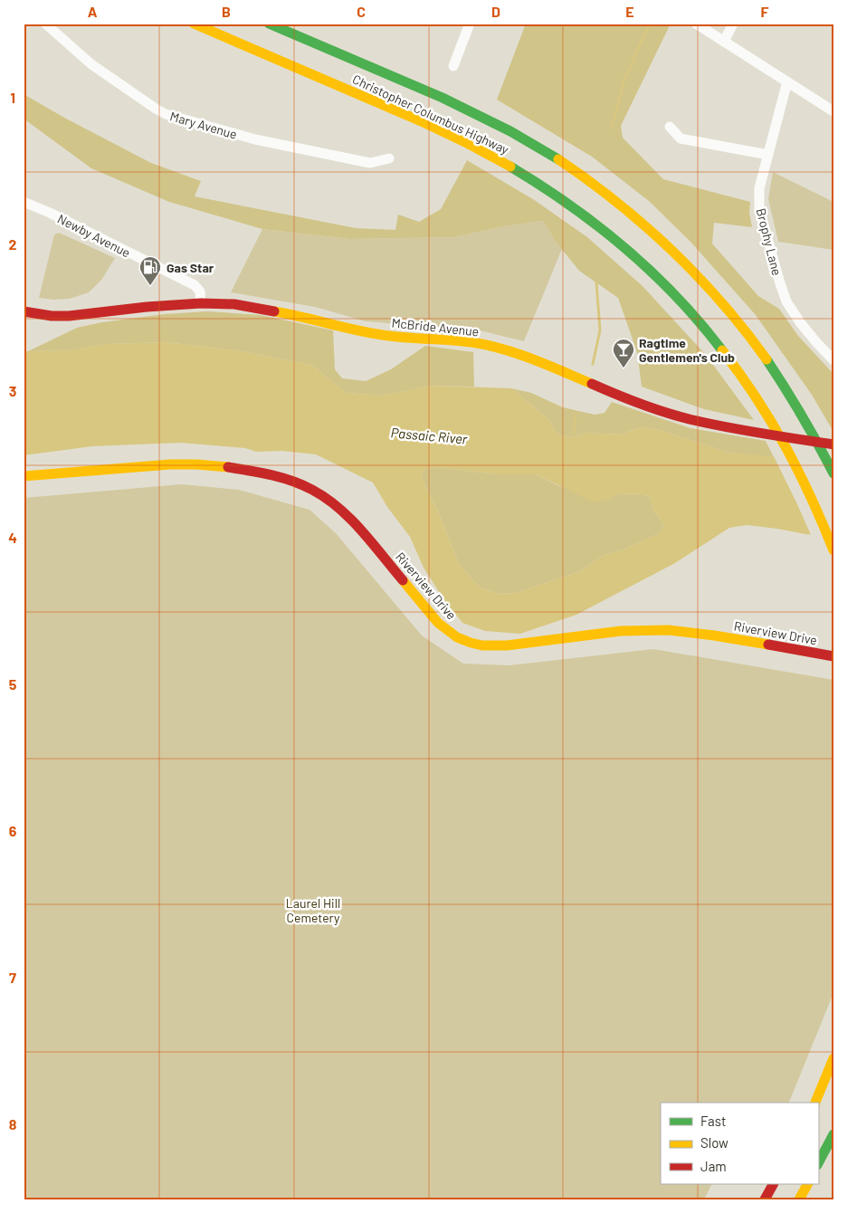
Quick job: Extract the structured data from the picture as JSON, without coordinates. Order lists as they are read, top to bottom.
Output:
{
  "streets": {
    "main road": ["Christopher Columbus Highway", "McBride Avenue", "Riverview Drive"],
    "street": ["Mary Avenue", "Newby Avenue", "Brophy Lane"]
  },
  "crossings": [
    ["Newby Avenue", "McBride Avenue"]
  ],
  "water": ["Passaic River"],
  "parks": ["Laurel Hill Cemetery"],
  "places": {
    "fuel station": ["Gas Star"],
    "bar": ["Ragtime Gentlemen's Club"]
  },
  "legend": ["Fast", "Slow", "Jam"],
  "grid": {
    "columns": [
      "A",
      "B",
      "C",
      "D",
      "E",
      "F"
    ],
    "rows": [
      "1",
      "2",
      "3",
      "4",
      "5",
      "6",
      "7",
      "8"
    ]
  }
}
